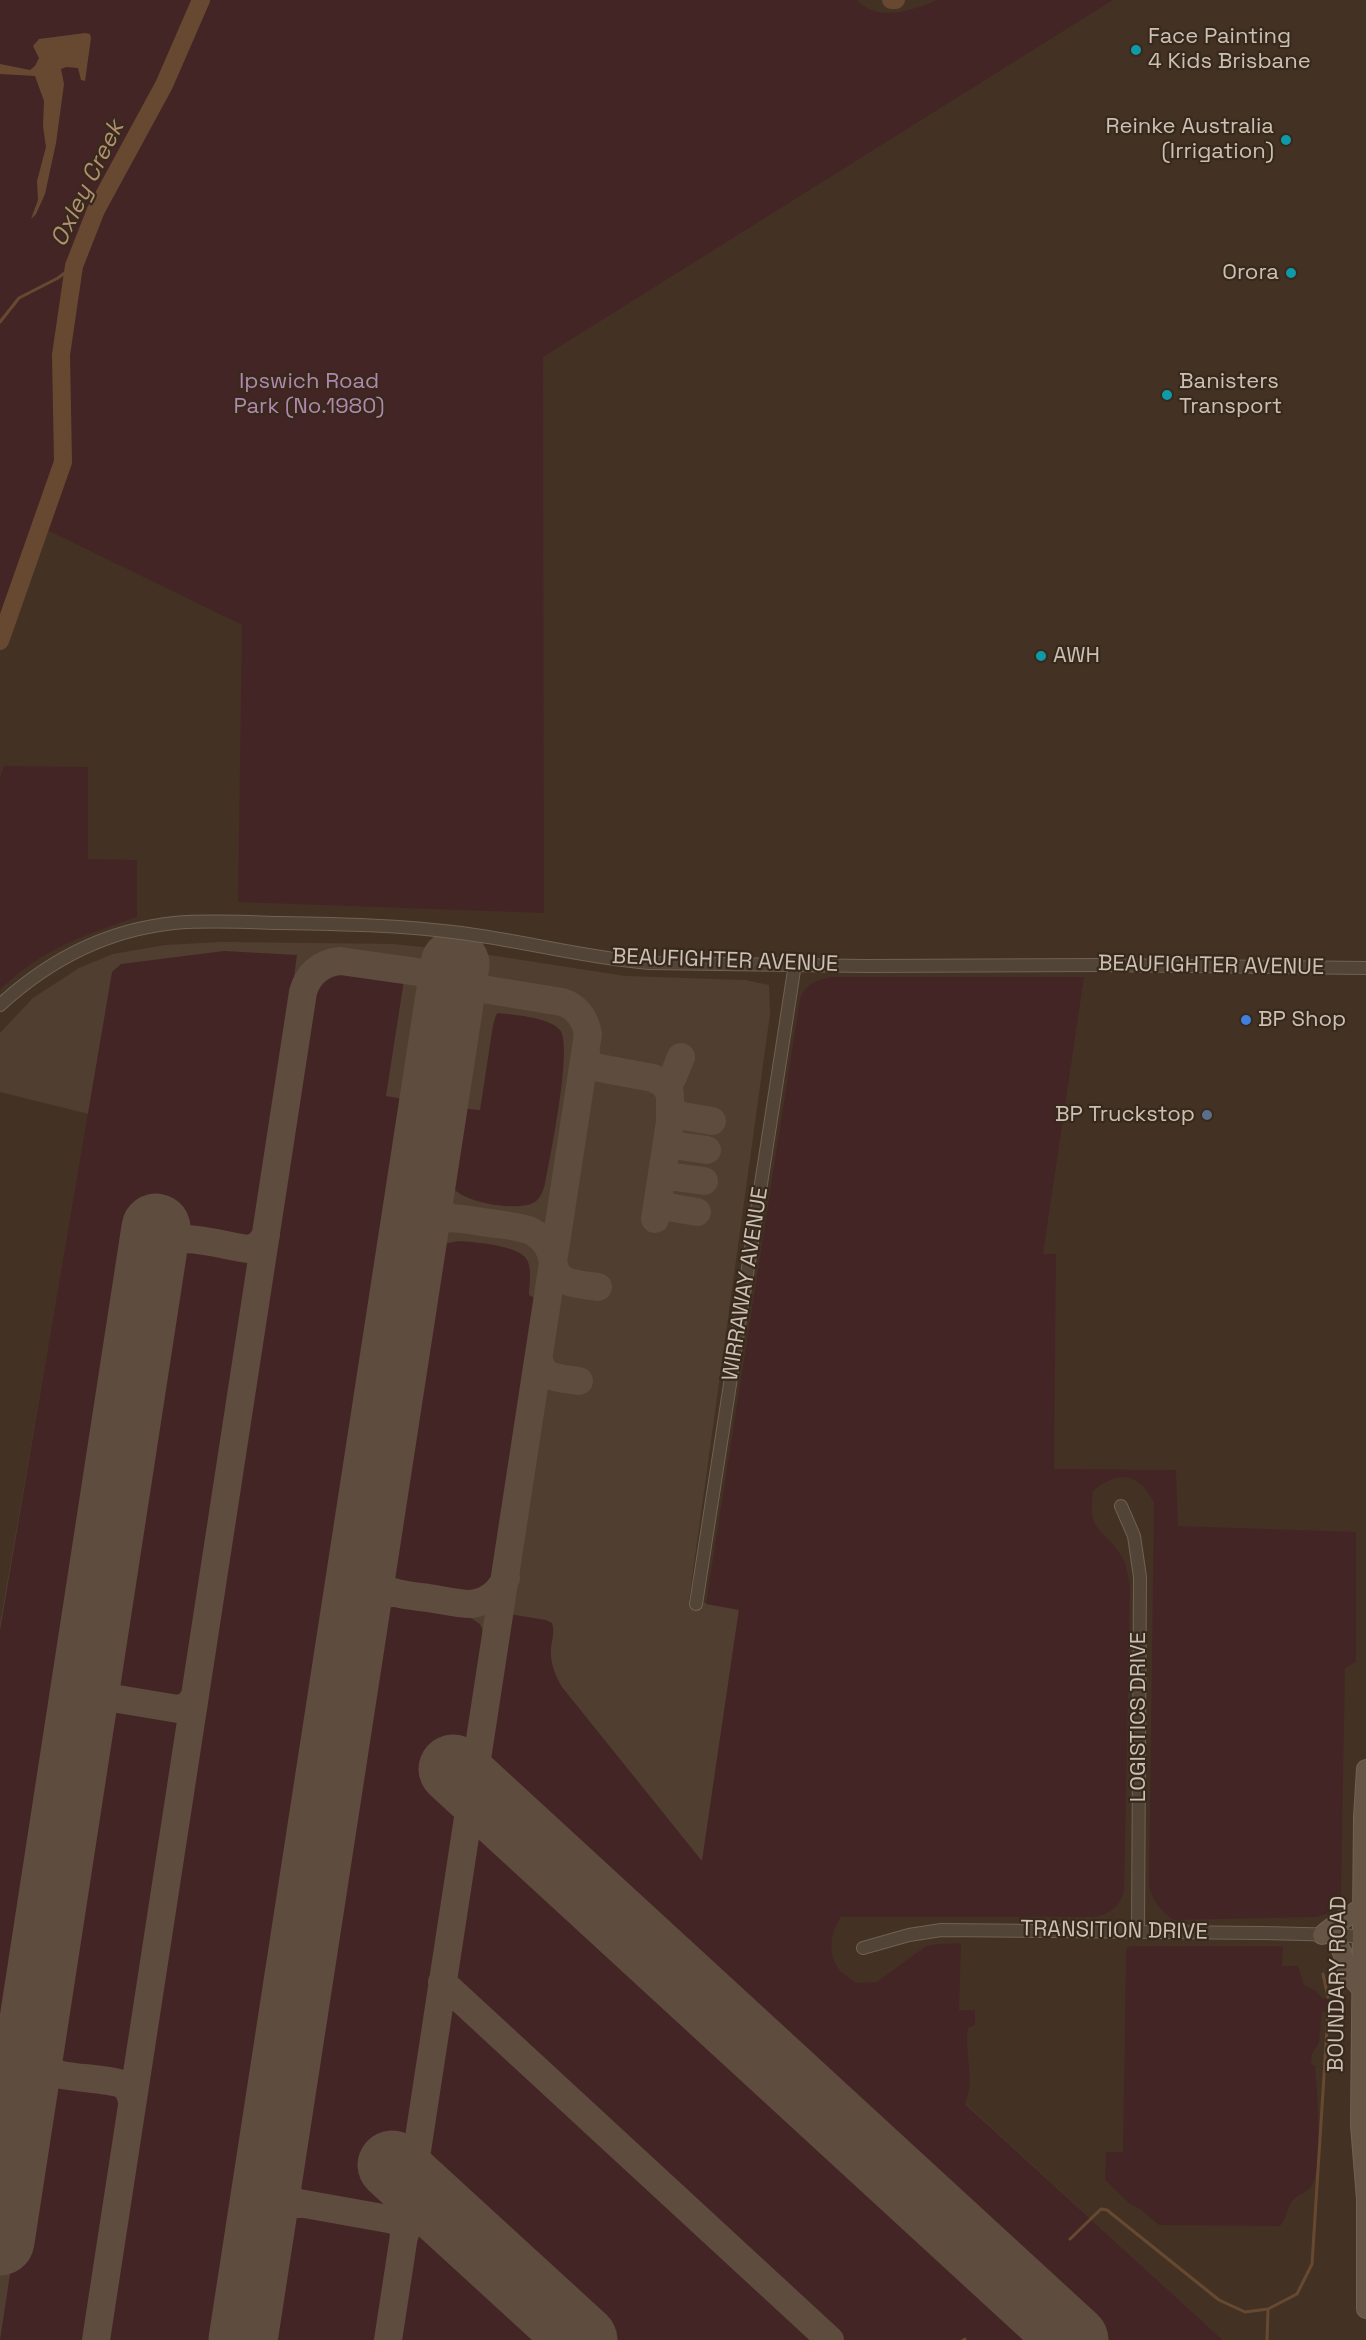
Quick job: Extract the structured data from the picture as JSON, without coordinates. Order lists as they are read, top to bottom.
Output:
{
  "streets": {
    "main road": ["BOUNDARY ROAD"],
    "street": [
      "BEAUFIGHTER AVENUE",
      "WIRRAWAY AVENUE",
      "LOGISTICS DRIVE",
      "TRANSITION DRIVE"
    ]
  },
  "crossings": [
    ["BEAUFIGHTER AVENUE", "WIRRAWAY AVENUE"],
    ["LOGISTICS DRIVE", "TRANSITION DRIVE"],
    ["TRANSITION DRIVE", "BOUNDARY ROAD"]
  ],
  "water": ["Oxley Creek"],
  "parks": ["Ipswich Road Park (No.1980)"],
  "places": [
    "Face Painting 4 Kids Brisbane",
    "Reinke Australia (Irrigation)",
    "Orora",
    "Banisters Transport",
    "AWH",
    "BP Shop",
    "BP Truckstop"
  ]
}
